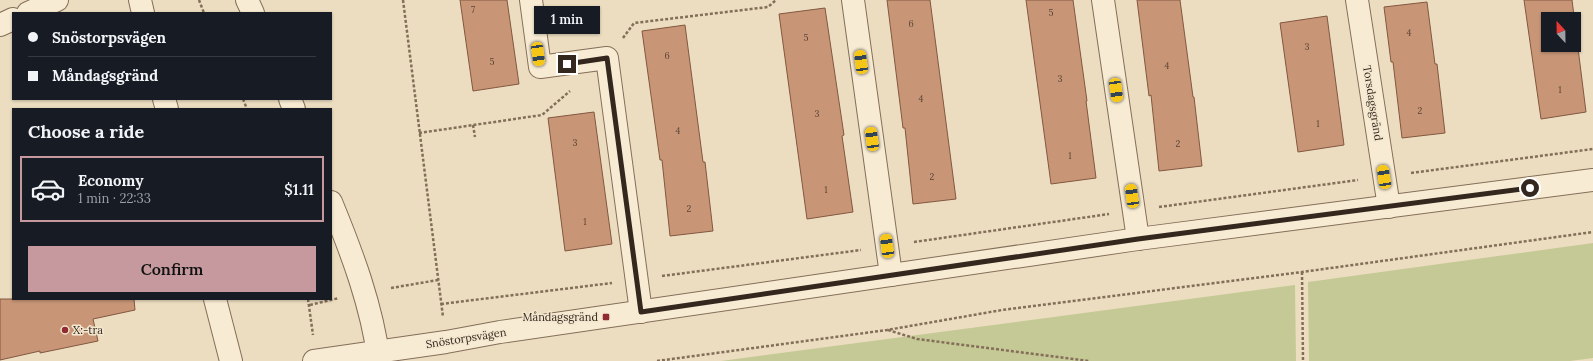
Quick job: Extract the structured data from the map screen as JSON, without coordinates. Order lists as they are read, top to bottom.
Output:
{
  "streets": {
    "street": ["Torsdagsgränd", "Snöstorpsvägen"]
  },
  "crossings": [
    ["Torsdagsgränd", "Snöstorpsvägen"]
  ],
  "places": {
    "transit": ["Måndagsgränd"],
    "other": ["X:-tra"]
  },
  "house_numbers": [
    "7",
    "5",
    "6",
    "4",
    "5",
    "3",
    "6",
    "5",
    "4",
    "3",
    "1",
    "4",
    "2",
    "3",
    "1",
    "4",
    "3",
    "2",
    "1",
    "2",
    "1",
    "2",
    "1"
  ],
  "north": "top",
  "page": {
    "bubble": "1 min",
    "banner": ["Snöstorpsvägen", "Måndagsgränd"],
    "heading": "Choose a ride",
    "list": [
      {
        "name": "Economy",
        "note": "1 min · 22:33",
        "value": "$1.11"
      }
    ],
    "buttons": "Confirm"
  }
}
